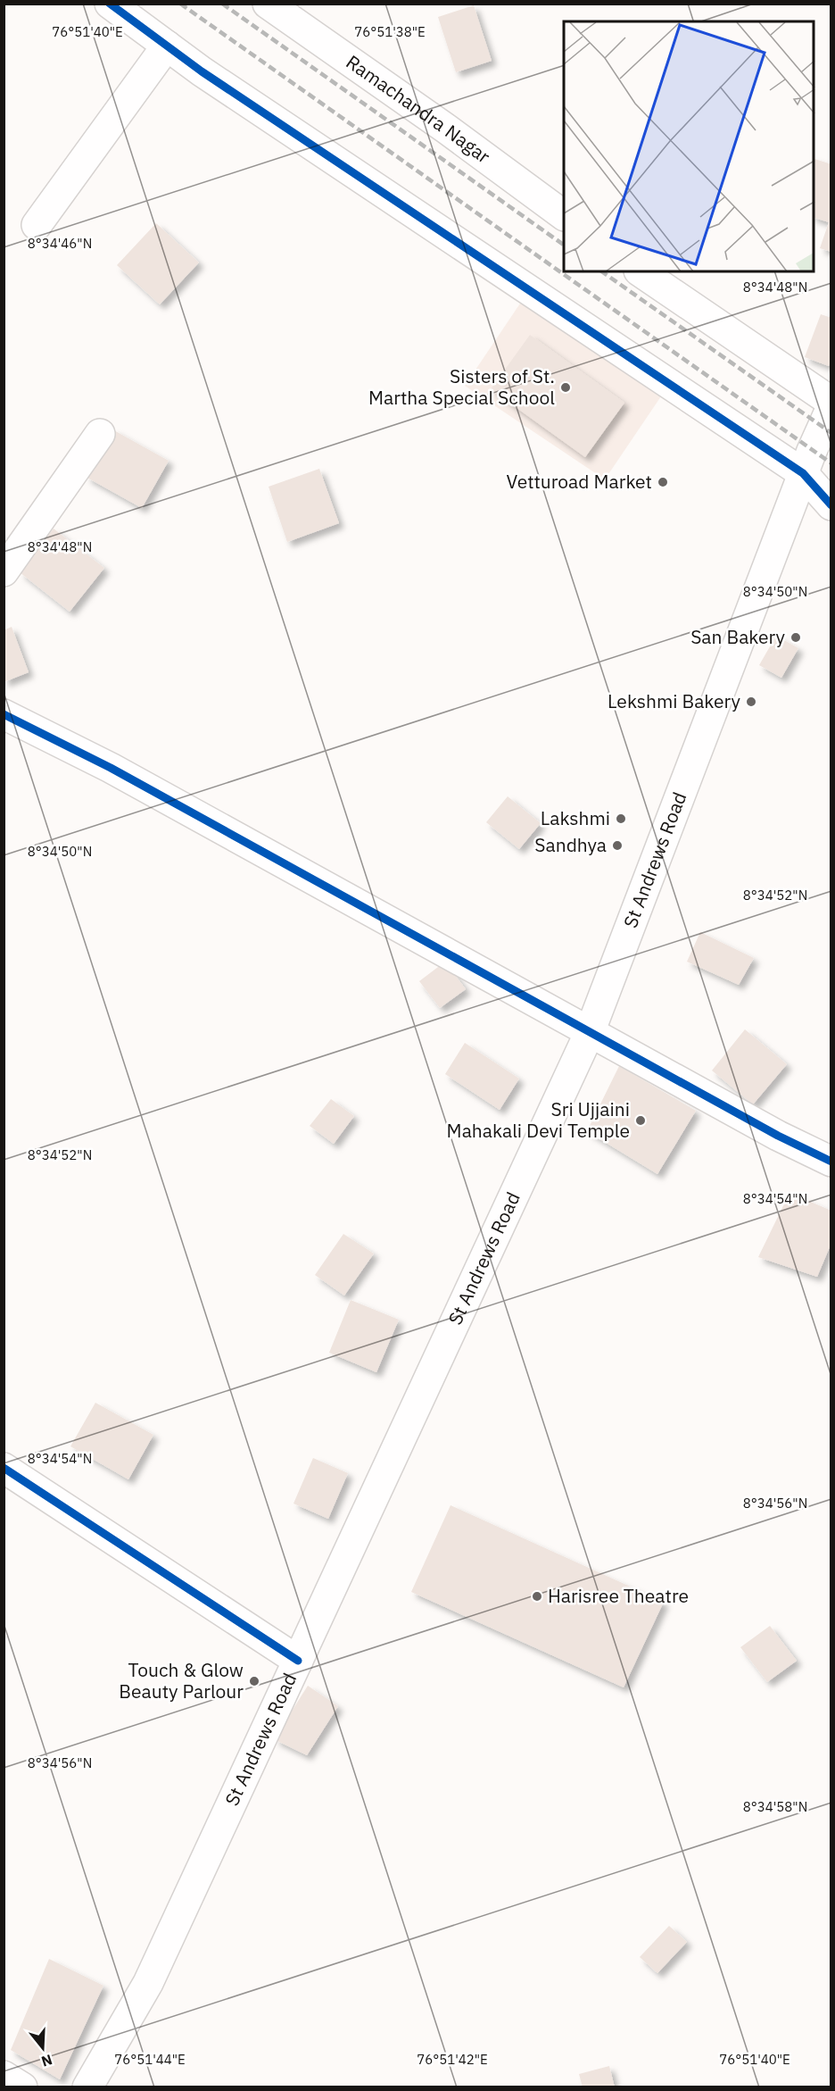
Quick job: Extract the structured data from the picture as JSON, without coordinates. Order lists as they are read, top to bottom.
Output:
{
  "streets": {
    "street": ["Ramachandra Nagar", "St Andrews Road"]
  },
  "places": [
    "Sisters of St. Martha Special School",
    "Vetturoad Market",
    "San Bakery",
    "Lekshmi Bakery",
    "Lakshmi",
    "Sandhya",
    "Sri Ujjaini Mahakali Devi Temple",
    "Harisree Theatre",
    "Touch & Glow Beauty Parlour"
  ],
  "north": "bottom",
  "coordinates": [
    "76°51'40\"E",
    "76°51'38\"E",
    "8°34'46\"N",
    "8°34'48\"N",
    "8°34'50\"N",
    "8°34'52\"N",
    "8°34'54\"N",
    "8°34'56\"N",
    "8°34'58\"N",
    "76°51'44\"E",
    "76°51'42\"E"
  ]
}
